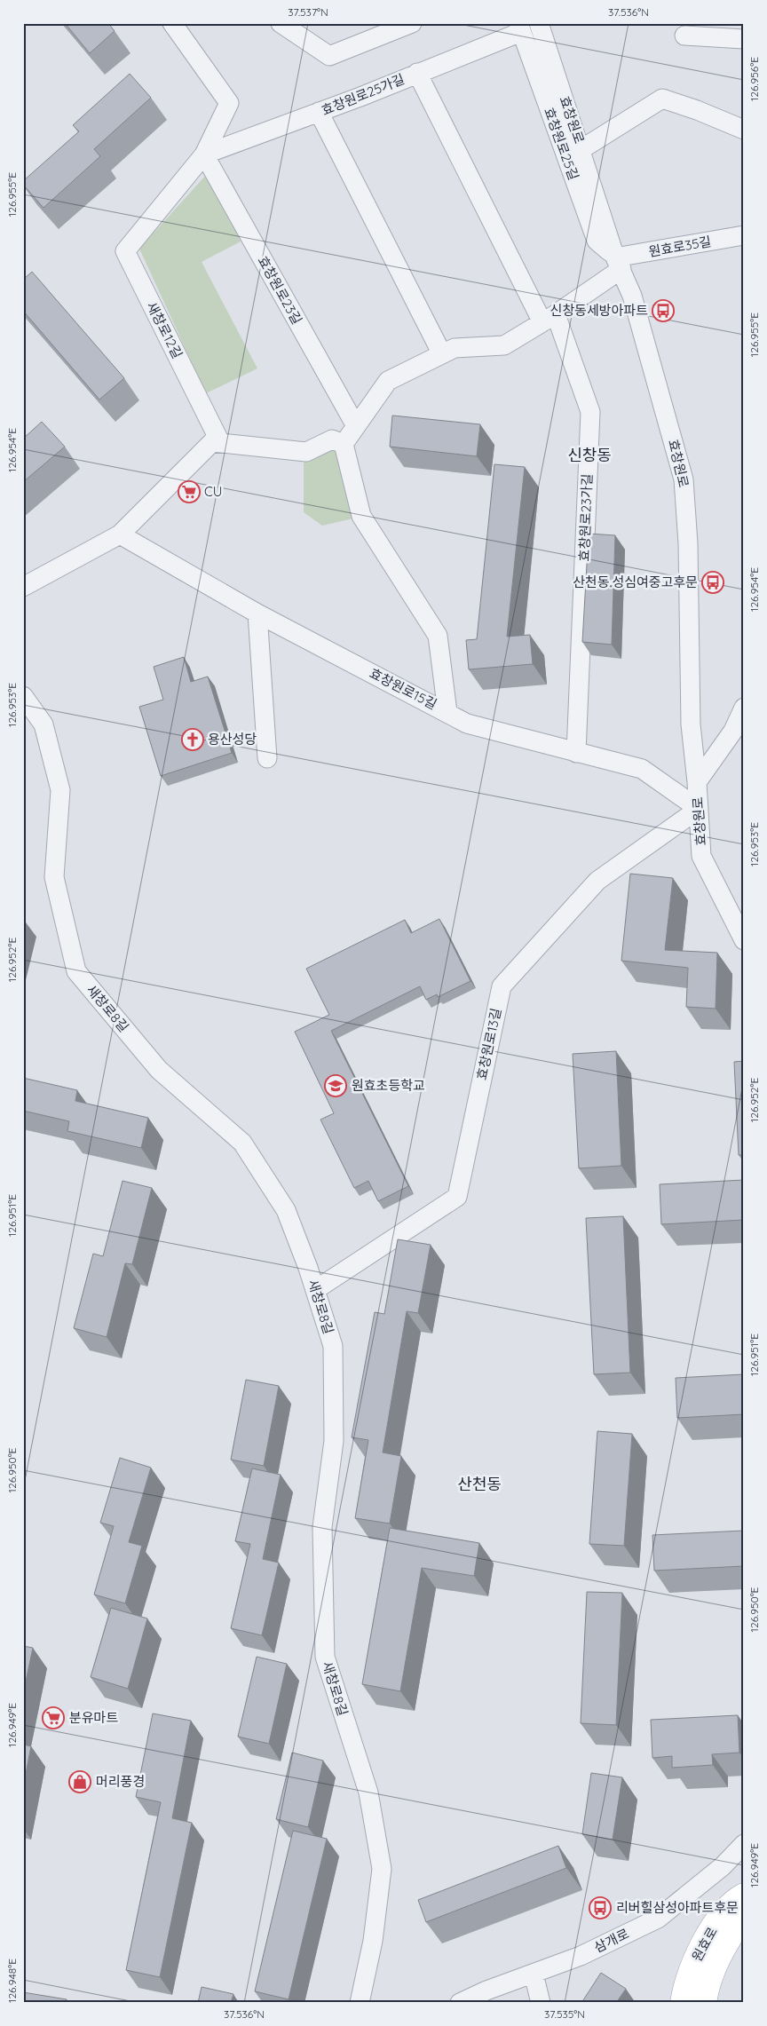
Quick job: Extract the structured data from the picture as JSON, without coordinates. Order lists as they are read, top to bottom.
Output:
{
  "streets": {
    "main road": ["원효로"],
    "street": [
      "효창원로25가길",
      "효창원로",
      "효창원로25길",
      "원효로35길",
      "효창원로23길",
      "새창로12길",
      "효창원로23가길",
      "효창원로15길",
      "새창로8길",
      "효창원로13길",
      "삼개로"
    ]
  },
  "crossings": [
    ["효창원로25가길", "효창원로25길"],
    ["효창원로25가길", "효창원로23길"],
    ["효창원로25가길", "새창로12길"],
    ["효창원로", "효창원로25길"],
    ["효창원로", "원효로35길"],
    ["효창원로", "효창원로15길"],
    ["효창원로", "효창원로13길"],
    ["효창원로25길", "원효로35길"],
    ["효창원로23길", "새창로12길"],
    ["효창원로23가길", "효창원로15길"],
    ["효창원로15길", "효창원로13길"],
    ["새창로8길", "효창원로13길"]
  ],
  "districts": ["신창동", "산천동"],
  "places": {
    "bus stop": ["신창동세방아파트", "산천동.성심여중고후문", "리버힐삼성아파트후문"],
    "supermarket": ["CU", "분유마트"],
    "church": ["용산성당"],
    "school or university": ["원효초등학교"],
    "shop": ["머리풍경"]
  },
  "coordinates": [
    "37.537°N",
    "37.536°N",
    "126.956°E",
    "126.955°E",
    "126.954°E",
    "126.953°E",
    "126.952°E",
    "126.951°E",
    "126.950°E",
    "126.949°E",
    "126.948°E",
    "37.535°N"
  ]
}
